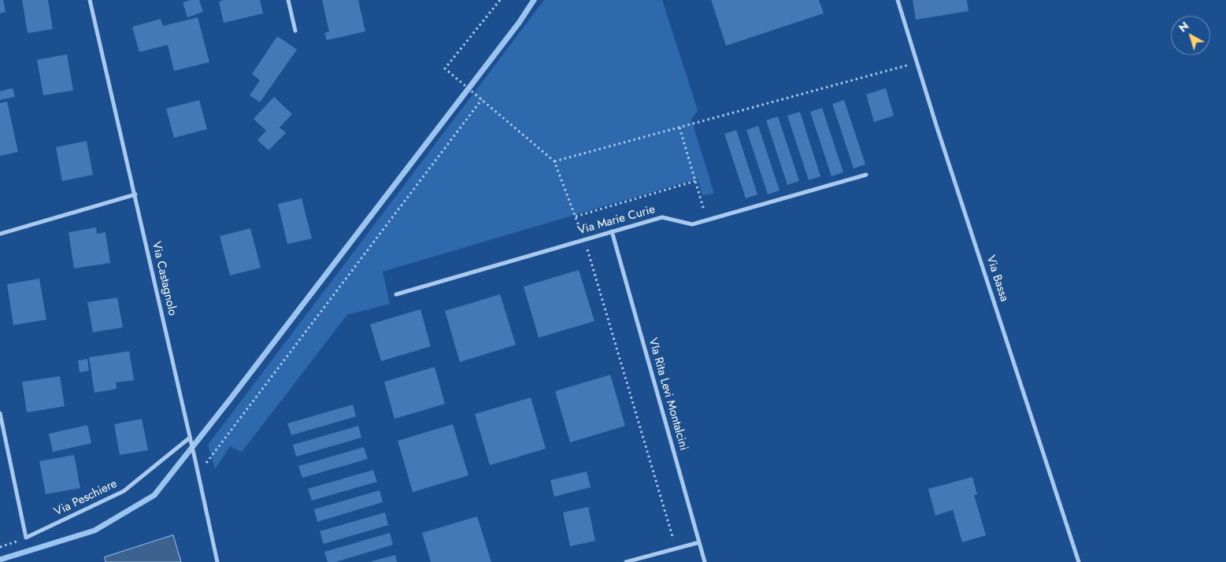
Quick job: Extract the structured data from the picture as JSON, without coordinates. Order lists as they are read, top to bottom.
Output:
{
  "streets": {
    "street": [
      "Via Marie Curie",
      "Via Castagnolo",
      "Via Bassa",
      "VIa Rita Levi Montalcini",
      "Via Peschiere"
    ]
  },
  "crossings": [
    ["Via Marie Curie", "VIa Rita Levi Montalcini"],
    ["Via Castagnolo", "Via Peschiere"]
  ],
  "north": "top left"
}
